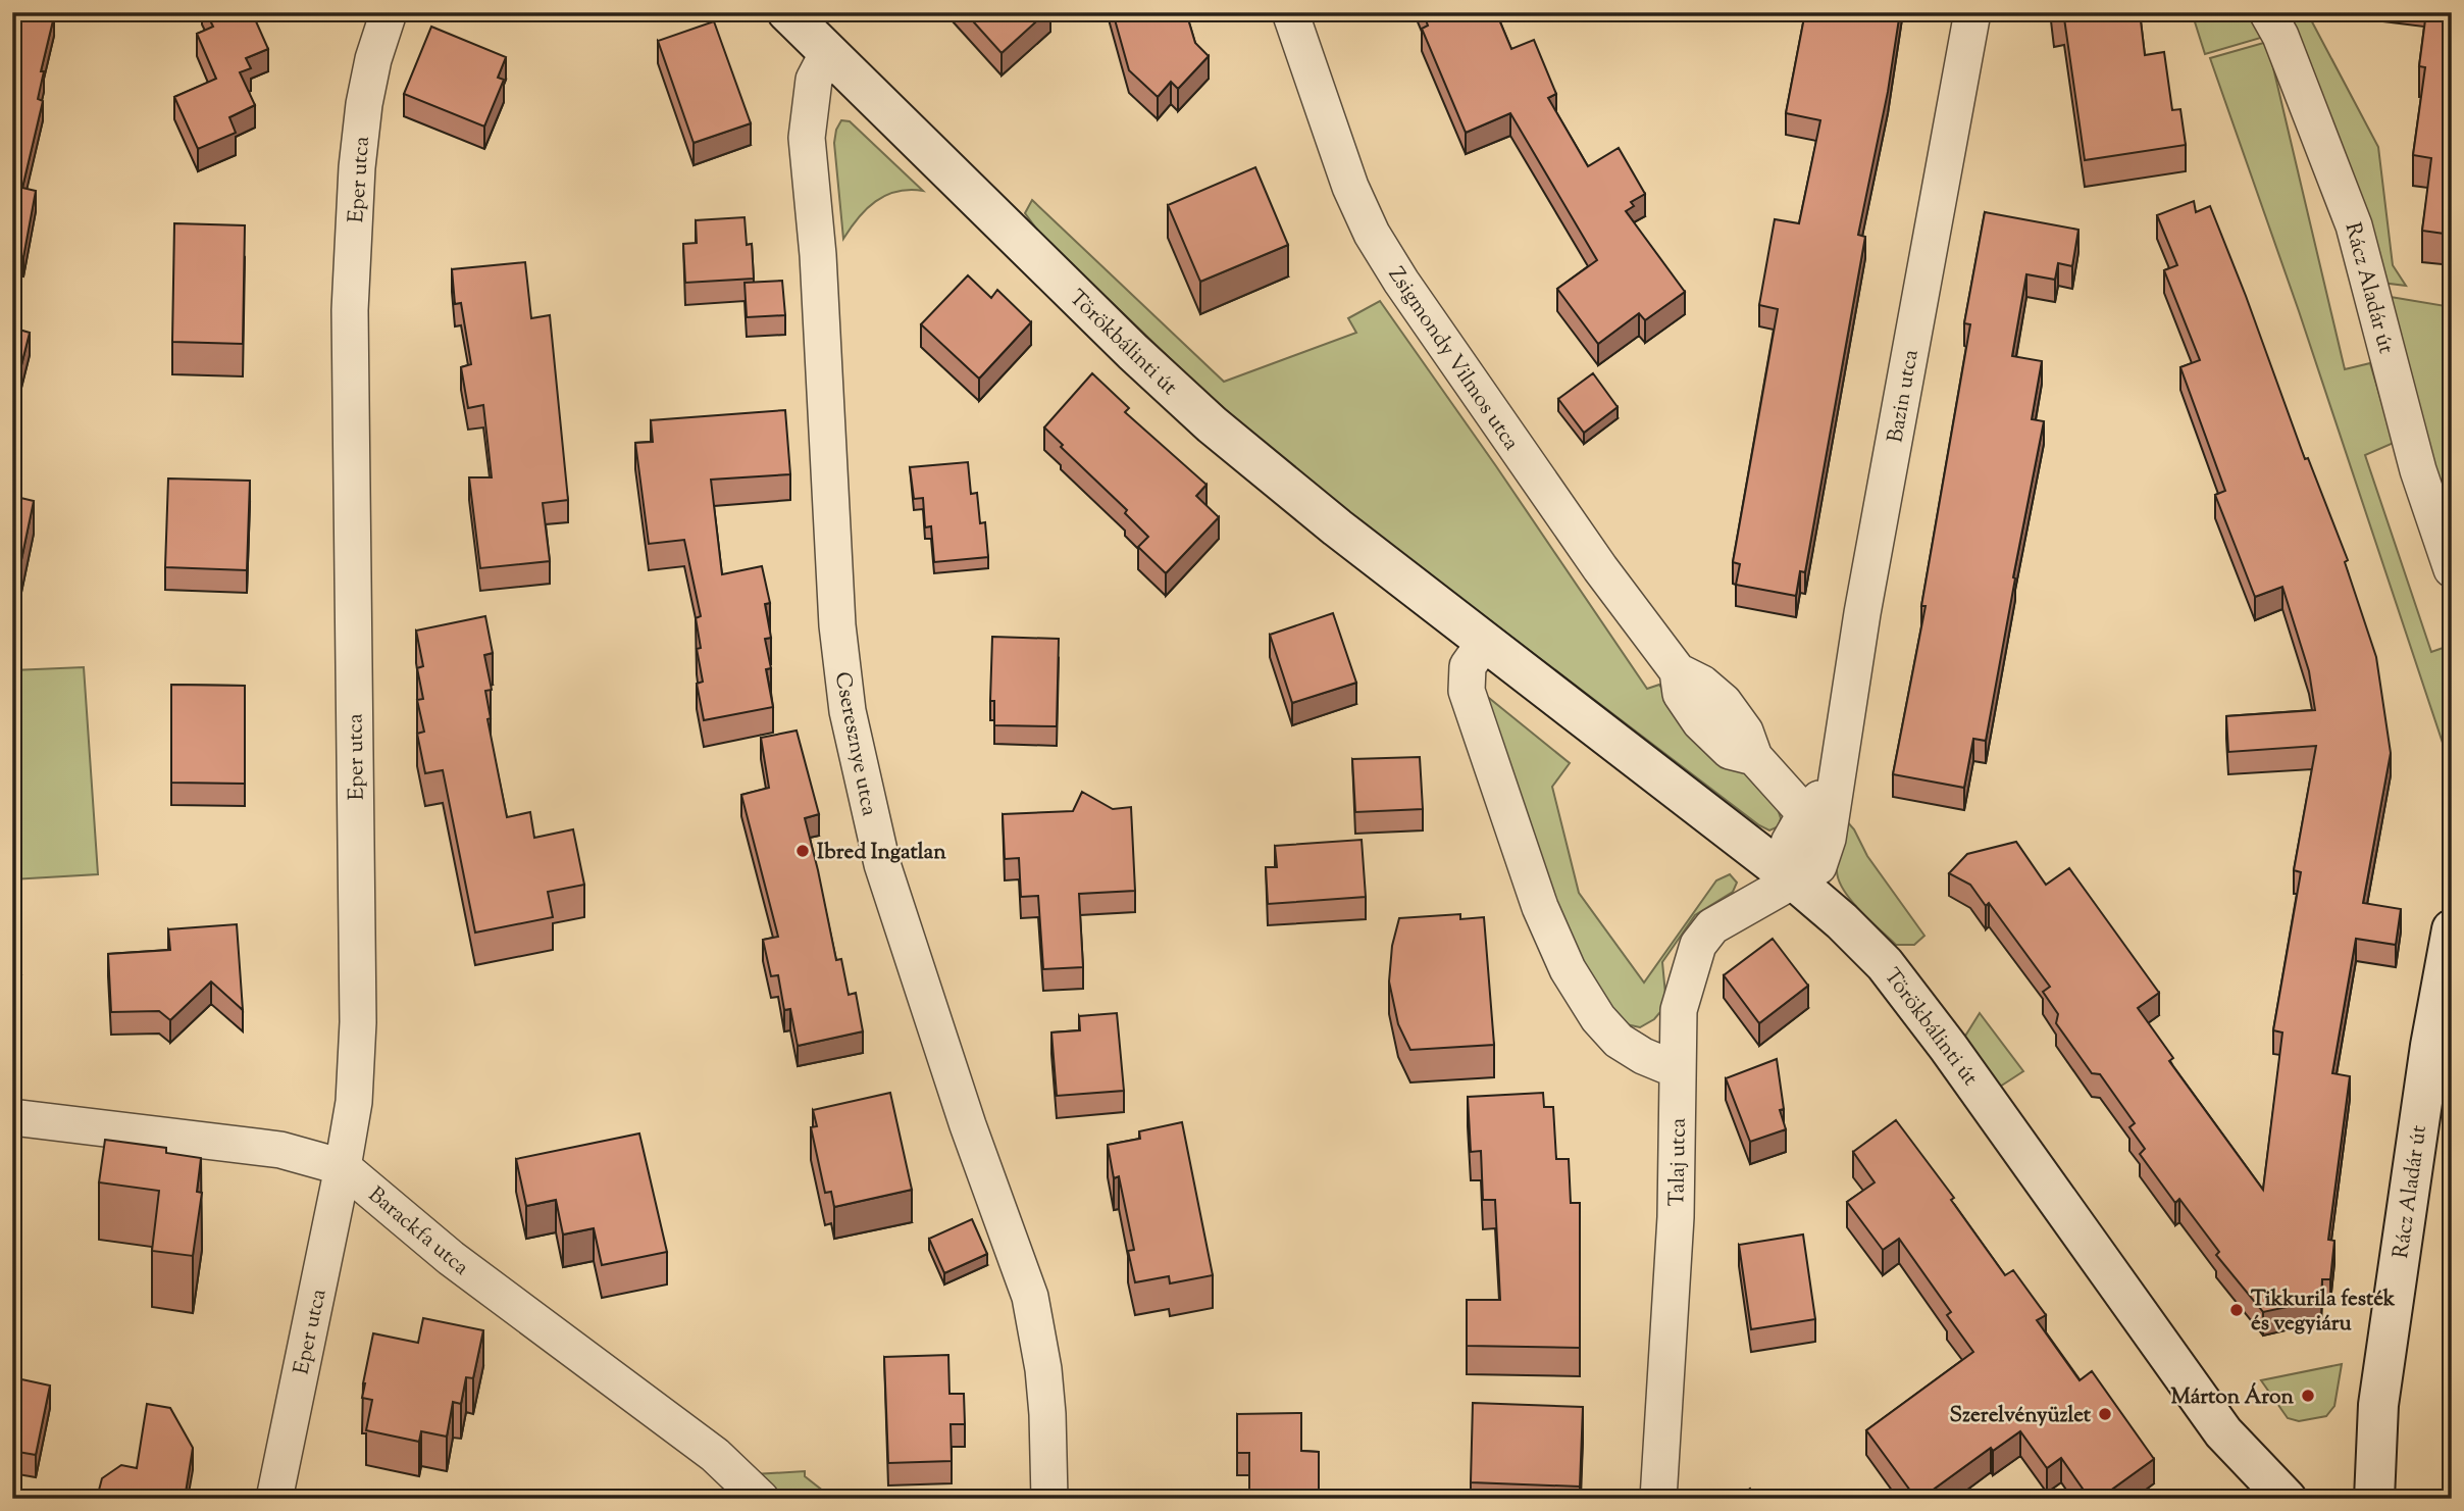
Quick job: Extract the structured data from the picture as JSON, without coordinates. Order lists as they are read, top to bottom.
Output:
{
  "streets": {
    "street": [
      "Eper utca",
      "Rácz Aladár út",
      "Törökbálinti út",
      "Zsigmondy Vilmos utca",
      "Bazin utca",
      "Cseresznye utca",
      "Talaj utca",
      "Barackfa utca"
    ]
  },
  "crossings": [
    ["Eper utca", "Barackfa utca"],
    ["Törökbálinti út", "Bazin utca"],
    ["Törökbálinti út", "Cseresznye utca"],
    ["Törökbálinti út", "Talaj utca"],
    ["Zsigmondy Vilmos utca", "Bazin utca"],
    ["Bazin utca", "Talaj utca"]
  ],
  "places": [
    "Ibred Ingatlan",
    "Tikkurila festék és vegyiáru",
    "Márton Áron",
    "Szerelvényüzlet"
  ]
}
